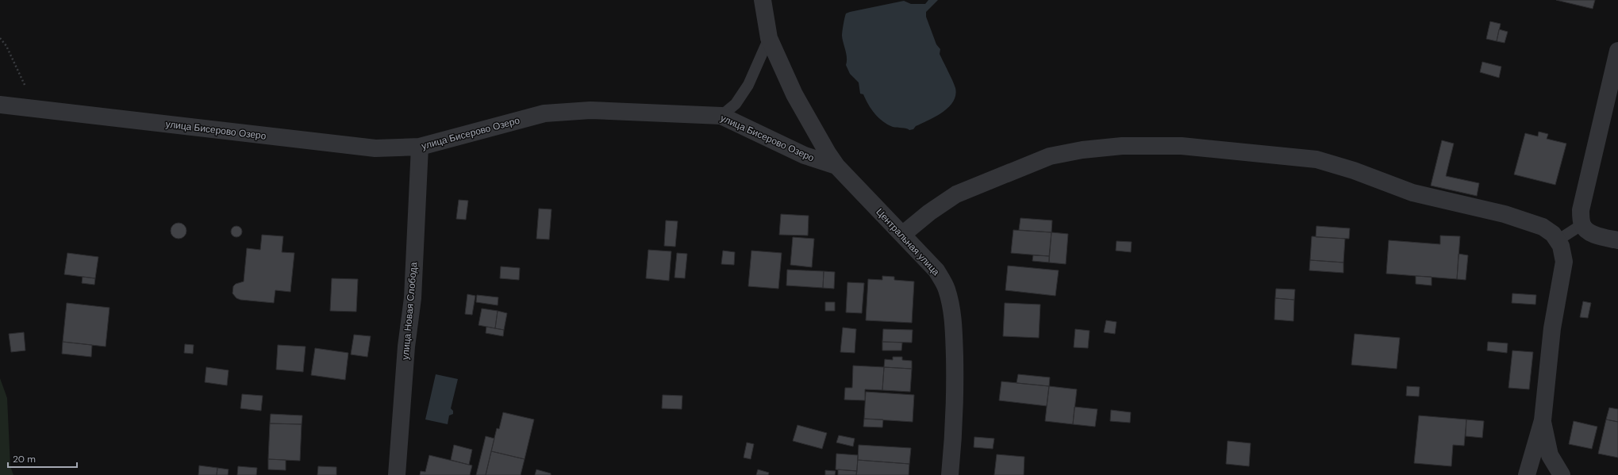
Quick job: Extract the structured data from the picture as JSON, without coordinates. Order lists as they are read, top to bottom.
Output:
{
  "streets": {
    "street": ["улица Бисерово Озеро", "Центральная улица", "улица Новая Слобода"]
  },
  "crossings": [
    ["улица Бисерово Озеро", "Центральная улица"],
    ["улица Бисерово Озеро", "улица Новая Слобода"]
  ],
  "scale_bar": "20 m"
}
